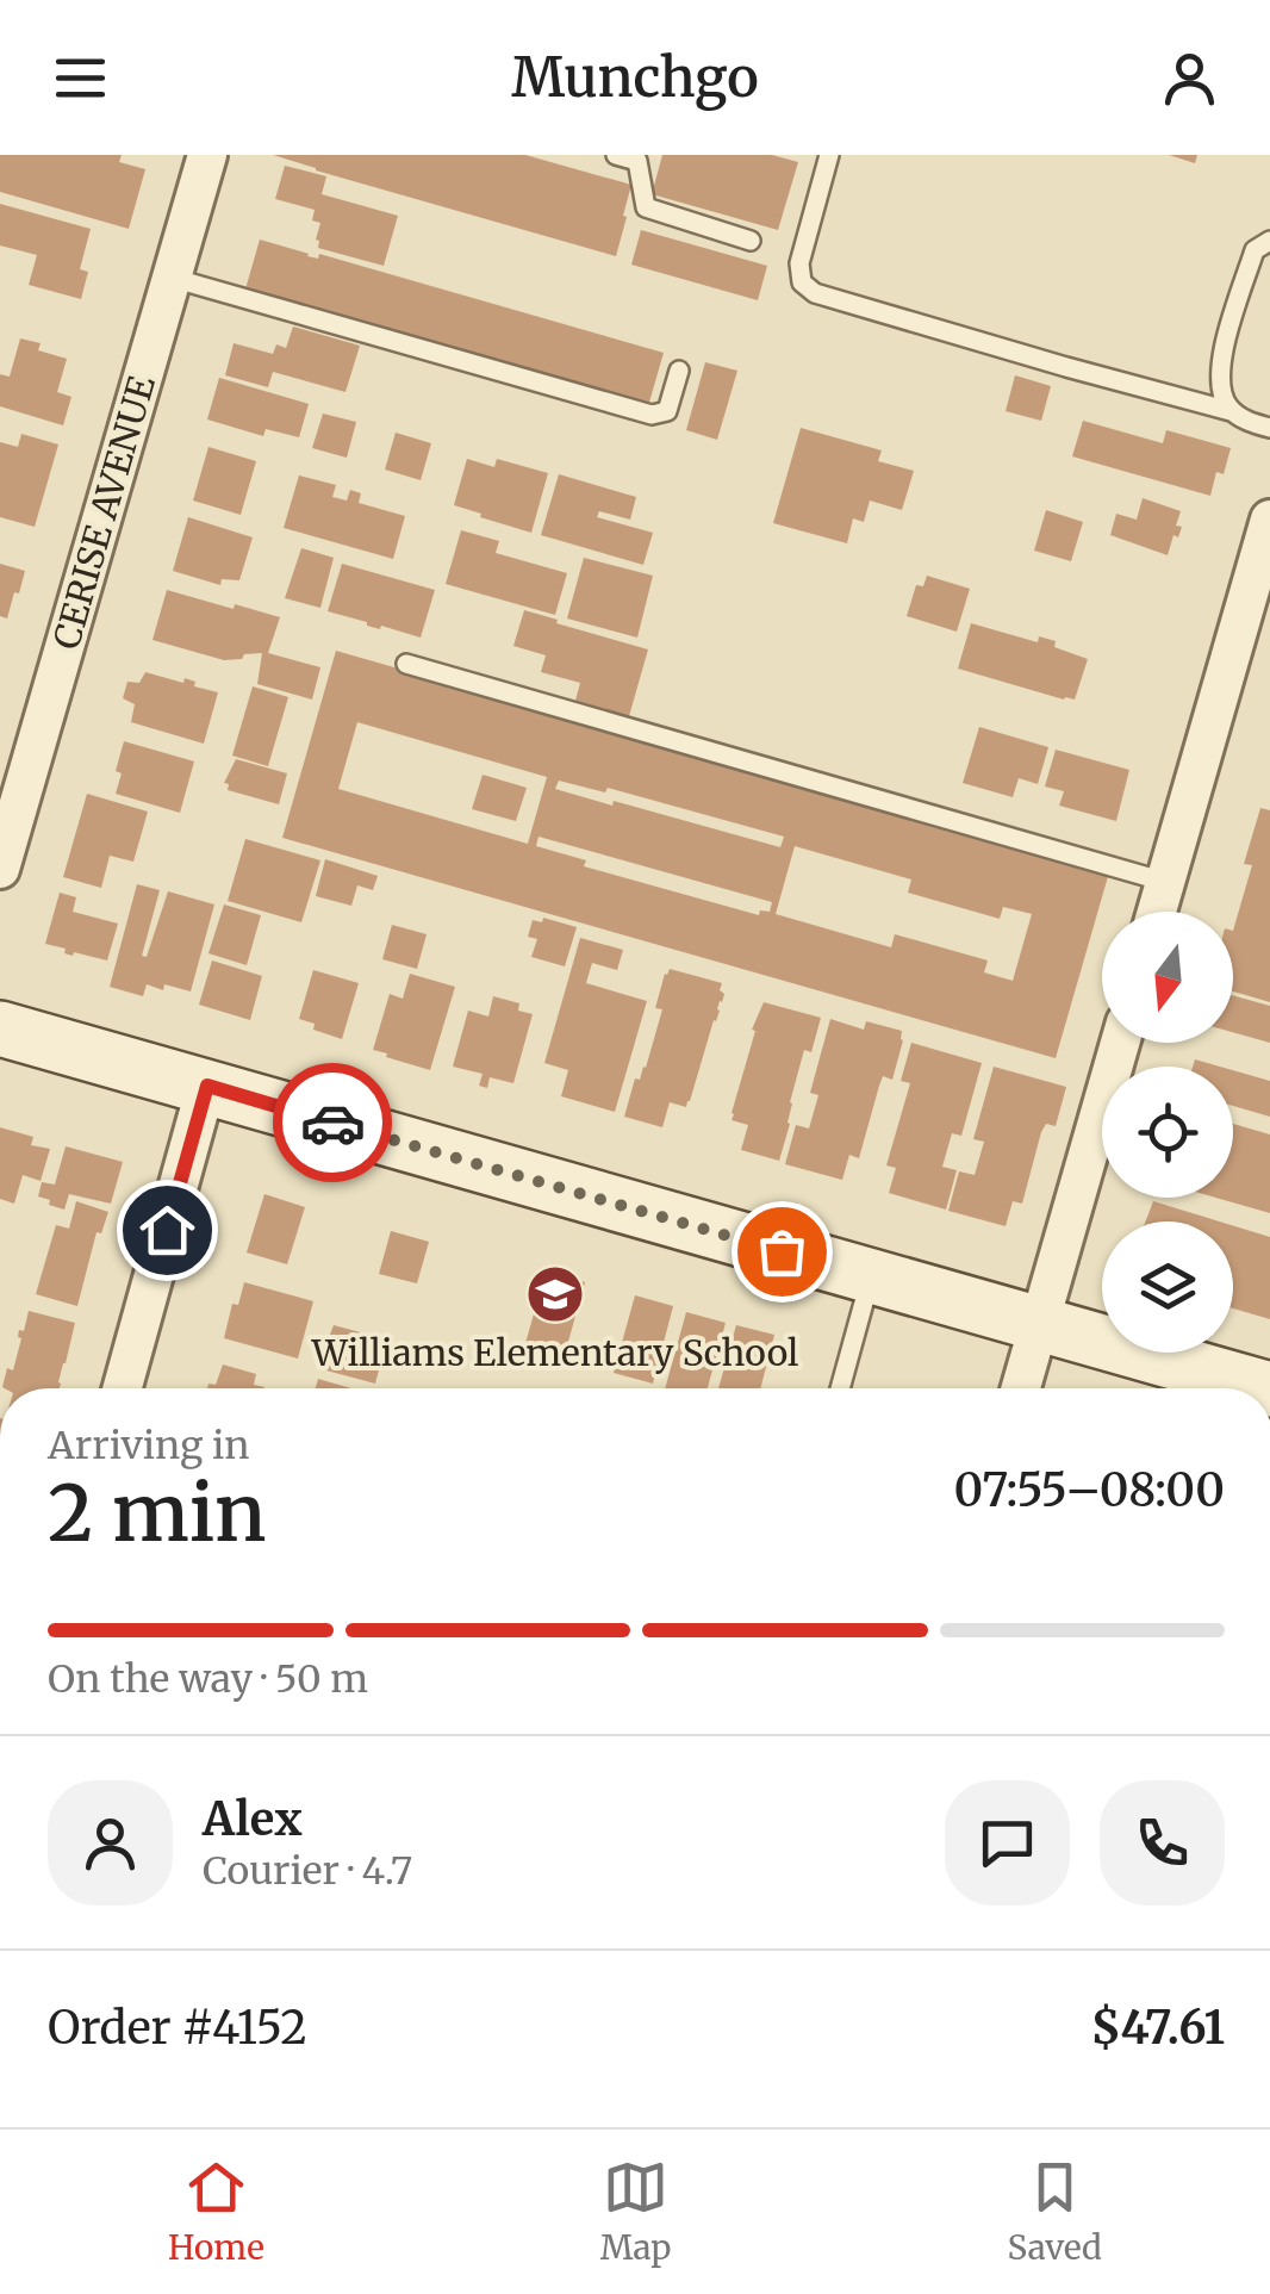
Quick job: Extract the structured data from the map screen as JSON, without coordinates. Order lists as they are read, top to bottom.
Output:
{
  "streets": {
    "street": ["CERISE AVENUE"]
  },
  "places": {
    "school or university": ["Williams Elementary School"]
  },
  "north": "bottom",
  "page": {
    "header": "Munchgo",
    "heading": ["2 min", "Arriving in", "07:55–08:00"],
    "panel": [
      "Alex",
      "Courier · 4.7",
      "Order #4152",
      "$47.61"
    ],
    "bar": "On the way · 50 m",
    "tabs": ["Home", "Map", "Saved"]
  }
}
